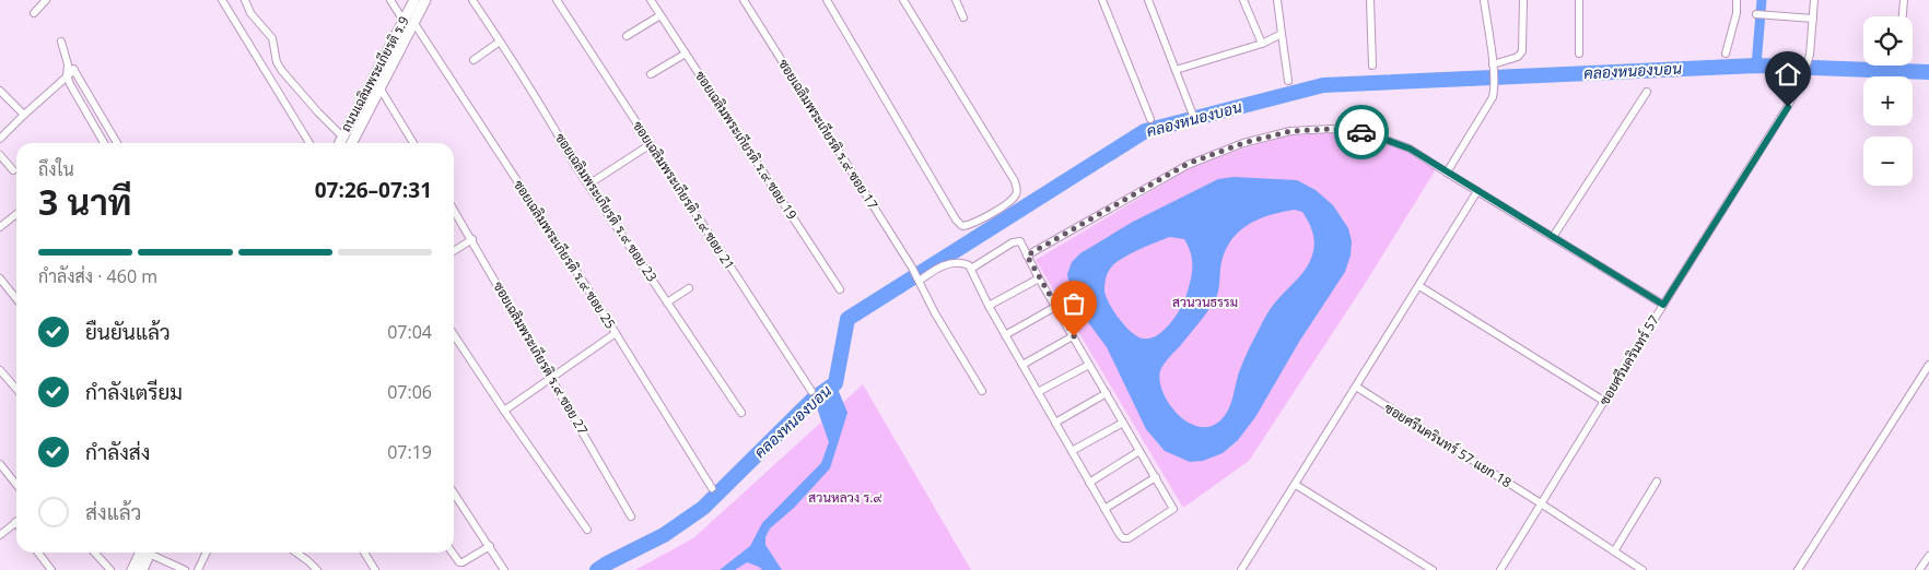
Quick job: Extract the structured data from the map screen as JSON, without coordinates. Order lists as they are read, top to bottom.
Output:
{
  "streets": {
    "main road": ["ถนนเฉลิมพระเกียรติ ร.9"],
    "street": [
      "ซอยเฉลิมพระเกียรติ ร.๙ ซอย 17",
      "ซอยเฉลิมพระเกียรติ ร.๙ ซอย 19",
      "ซอยเฉลิมพระเกียรติ ร.๙ ซอย 21",
      "ซอยเฉลิมพระเกียรติ ร.๙ ซอย 23",
      "ซอยเฉลิมพระเกียรติ ร.๙ ซอย 25",
      "ซอยเฉลิมพระเกียรติ ร.๙ ซอย 27",
      "ซอยศรีนครินทร์ 57",
      "ซอยศรีนครินทร์ 57 แยก 18"
    ]
  },
  "crossings": [
    ["ถนนเฉลิมพระเกียรติ ร.9", "ซอยเฉลิมพระเกียรติ ร.๙ ซอย 25"],
    ["ซอยศรีนครินทร์ 57", "ซอยศรีนครินทร์ 57 แยก 18"]
  ],
  "water": ["คลองหนองบอน"],
  "parks": ["สวนวนธรรม", "สวนหลวง ร.๙"],
  "page": {
    "map_buttons": ["+", "−"],
    "heading": ["3 นาที", "ถึงใน", "07:26–07:31"],
    "bar": "กำลังส่ง · 460 m",
    "list": [
      ["ยืนยันแล้ว", "07:04"],
      ["กำลังเตรียม", "07:06"],
      ["กำลังส่ง", "07:19"],
      "ส่งแล้ว"
    ]
  }
}
